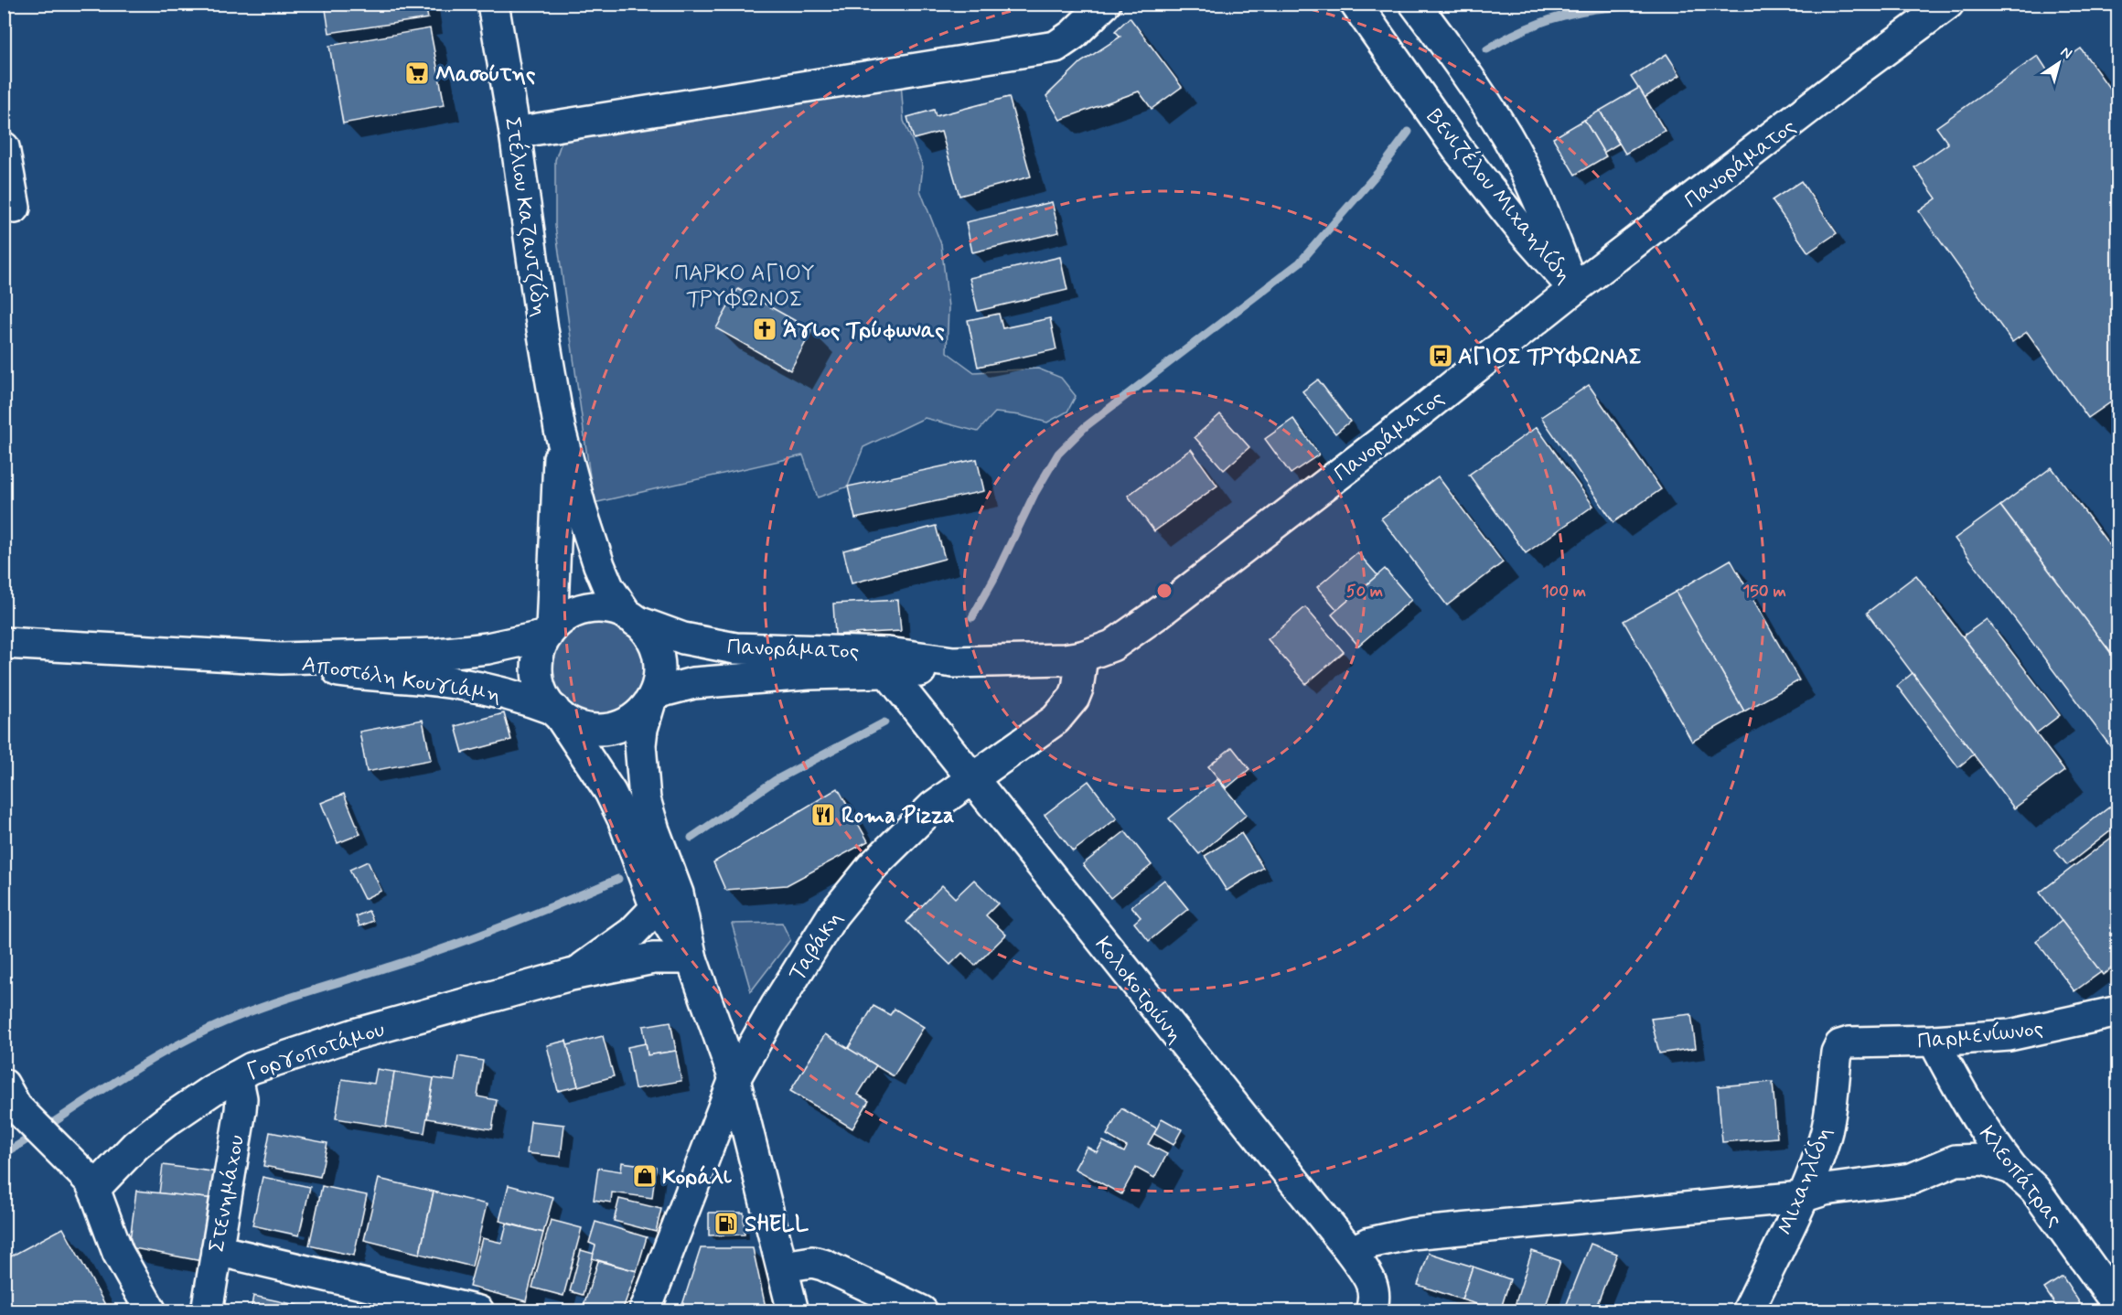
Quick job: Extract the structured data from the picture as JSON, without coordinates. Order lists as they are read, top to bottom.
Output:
{
  "streets": {
    "street": [
      "Πανοράματος",
      "Βενιζέλου Μιχαηλίδη",
      "Στέλιου Καζαντζίδη",
      "Αποστόλη Κουγιάμη",
      "Ταβάκη",
      "Κολοκοτρώνη",
      "Παρμενίωνος",
      "Γοργοποτάμου",
      "Κλεοπάτρας",
      "Μιχαηλίδη",
      "Στενημάχου"
    ]
  },
  "crossings": [
    ["Πανοράματος", "Βενιζέλου Μιχαηλίδη"],
    ["Πανοράματος", "Στέλιου Καζαντζίδη"],
    ["Πανοράματος", "Αποστόλη Κουγιάμη"],
    ["Πανοράματος", "Ταβάκη"],
    ["Πανοράματος", "Κολοκοτρώνη"],
    ["Στέλιου Καζαντζίδη", "Αποστόλη Κουγιάμη"],
    ["Ταβάκη", "Κολοκοτρώνη"],
    ["Παρμενίωνος", "Κλεοπάτρας"],
    ["Παρμενίωνος", "Μιχαηλίδη"],
    ["Γοργοποτάμου", "Στενημάχου"]
  ],
  "parks": ["ΠΑΡΚΟ ΑΓΙΟΥ ΤΡΥΦΩΝΟΣ"],
  "places": {
    "supermarket": ["Μασούτης"],
    "church": ["Άγιος Τρύφωνας"],
    "bus stop": ["ΑΓΙΟΣ ΤΡΥΦΩΝΑΣ"],
    "restaurant": ["Roma Pizza"],
    "shop": ["Κοράλι"],
    "fuel station": ["SHELL"]
  },
  "north": "top right",
  "rings": ["50 m", "100 m", "150 m"]
}
